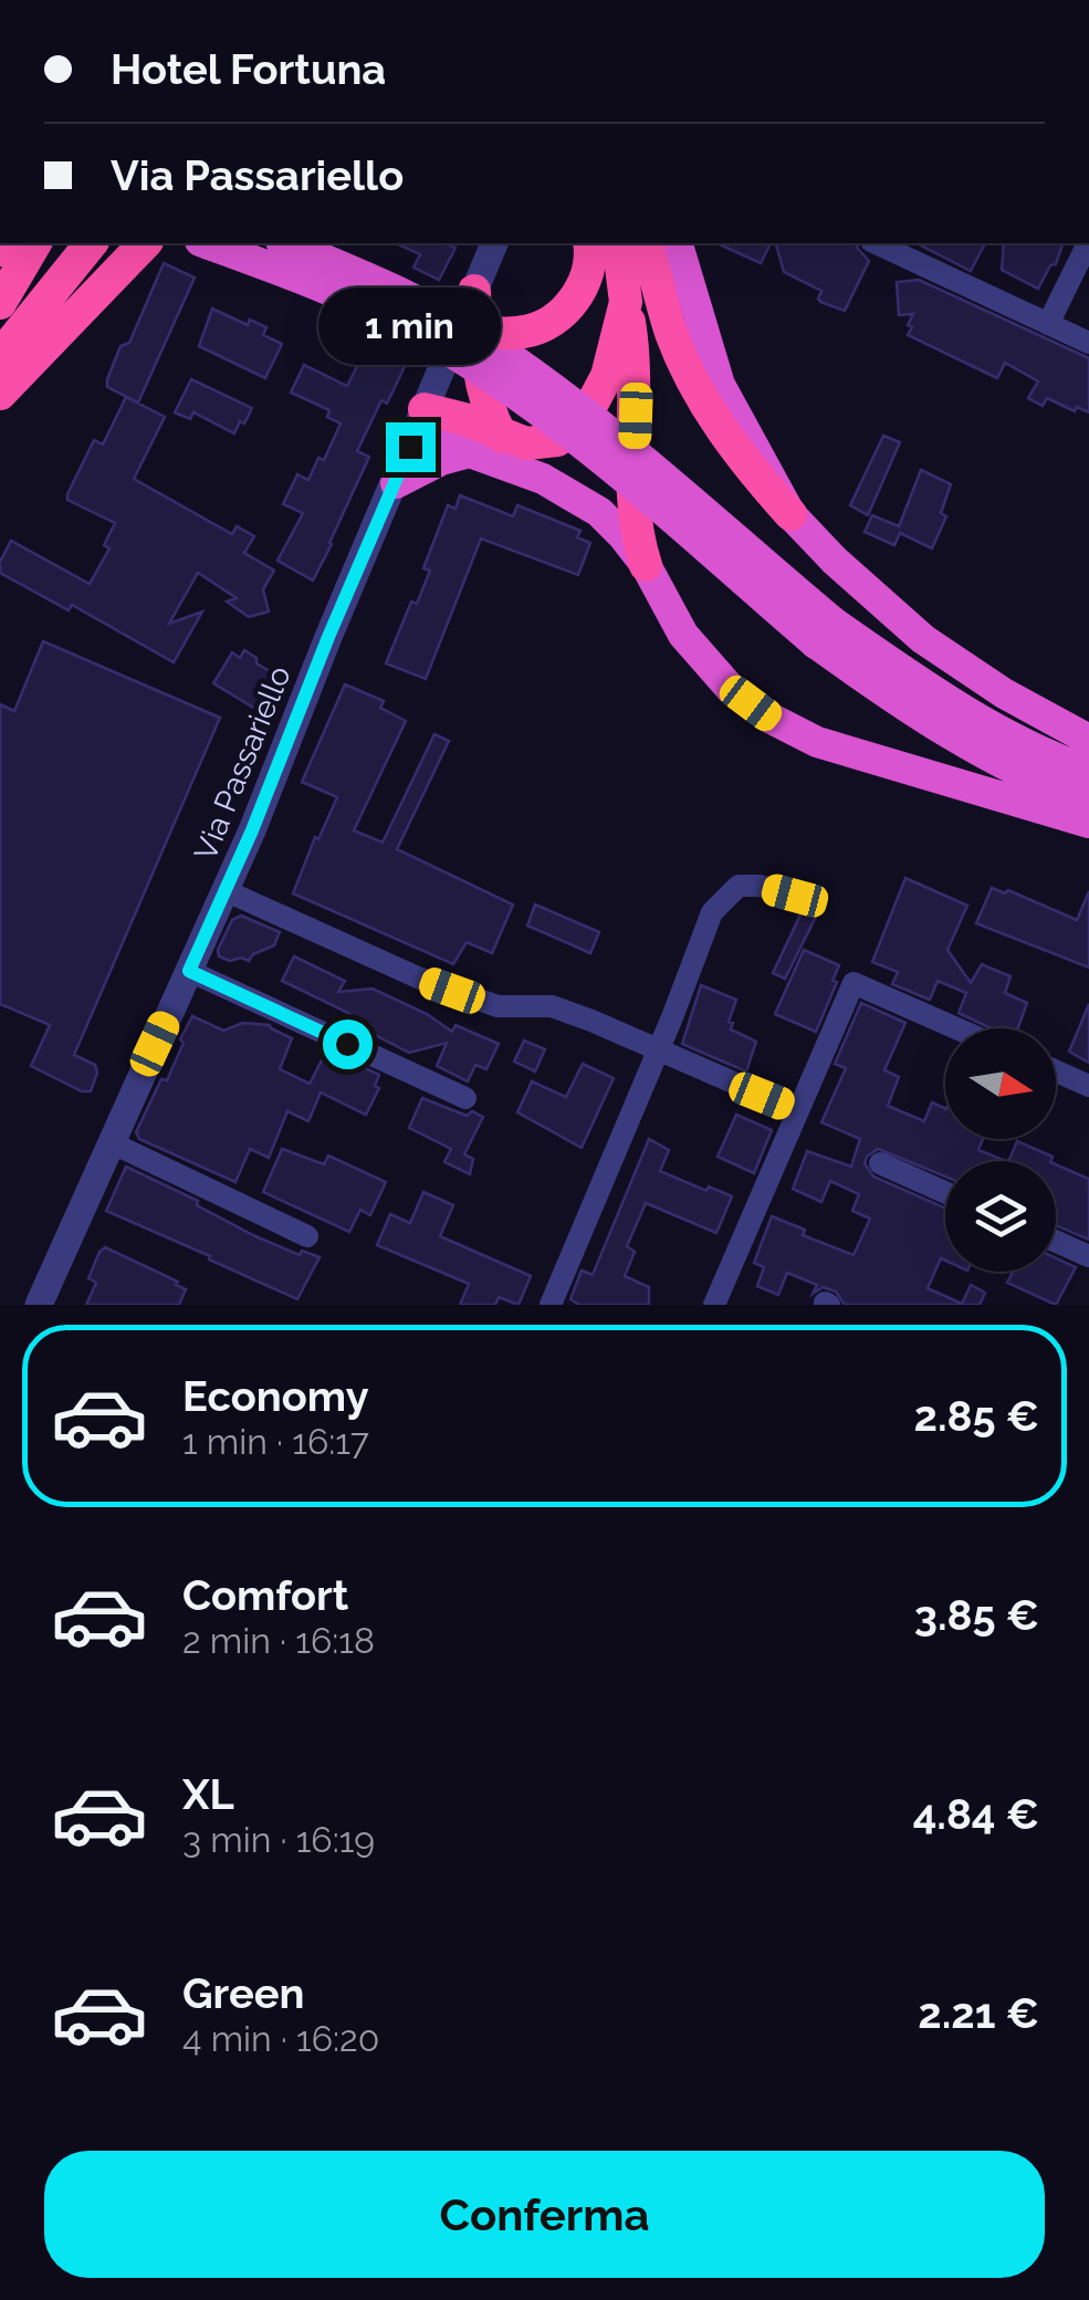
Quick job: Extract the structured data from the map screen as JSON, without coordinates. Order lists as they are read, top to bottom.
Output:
{
  "streets": {
    "street": ["Via Passariello"]
  },
  "north": "right",
  "page": {
    "banner": ["Hotel Fortuna", "Via Passariello"],
    "bubble": "1 min",
    "list": [
      {
        "name": "Economy",
        "note": "1 min · 16:17",
        "value": "2.85 €"
      },
      {
        "name": "Comfort",
        "note": "2 min · 16:18",
        "value": "3.85 €"
      },
      {
        "name": "XL",
        "note": "3 min · 16:19",
        "value": "4.84 €"
      },
      {
        "name": "Green",
        "note": "4 min · 16:20",
        "value": "2.21 €"
      }
    ],
    "buttons": "Conferma"
  }
}
